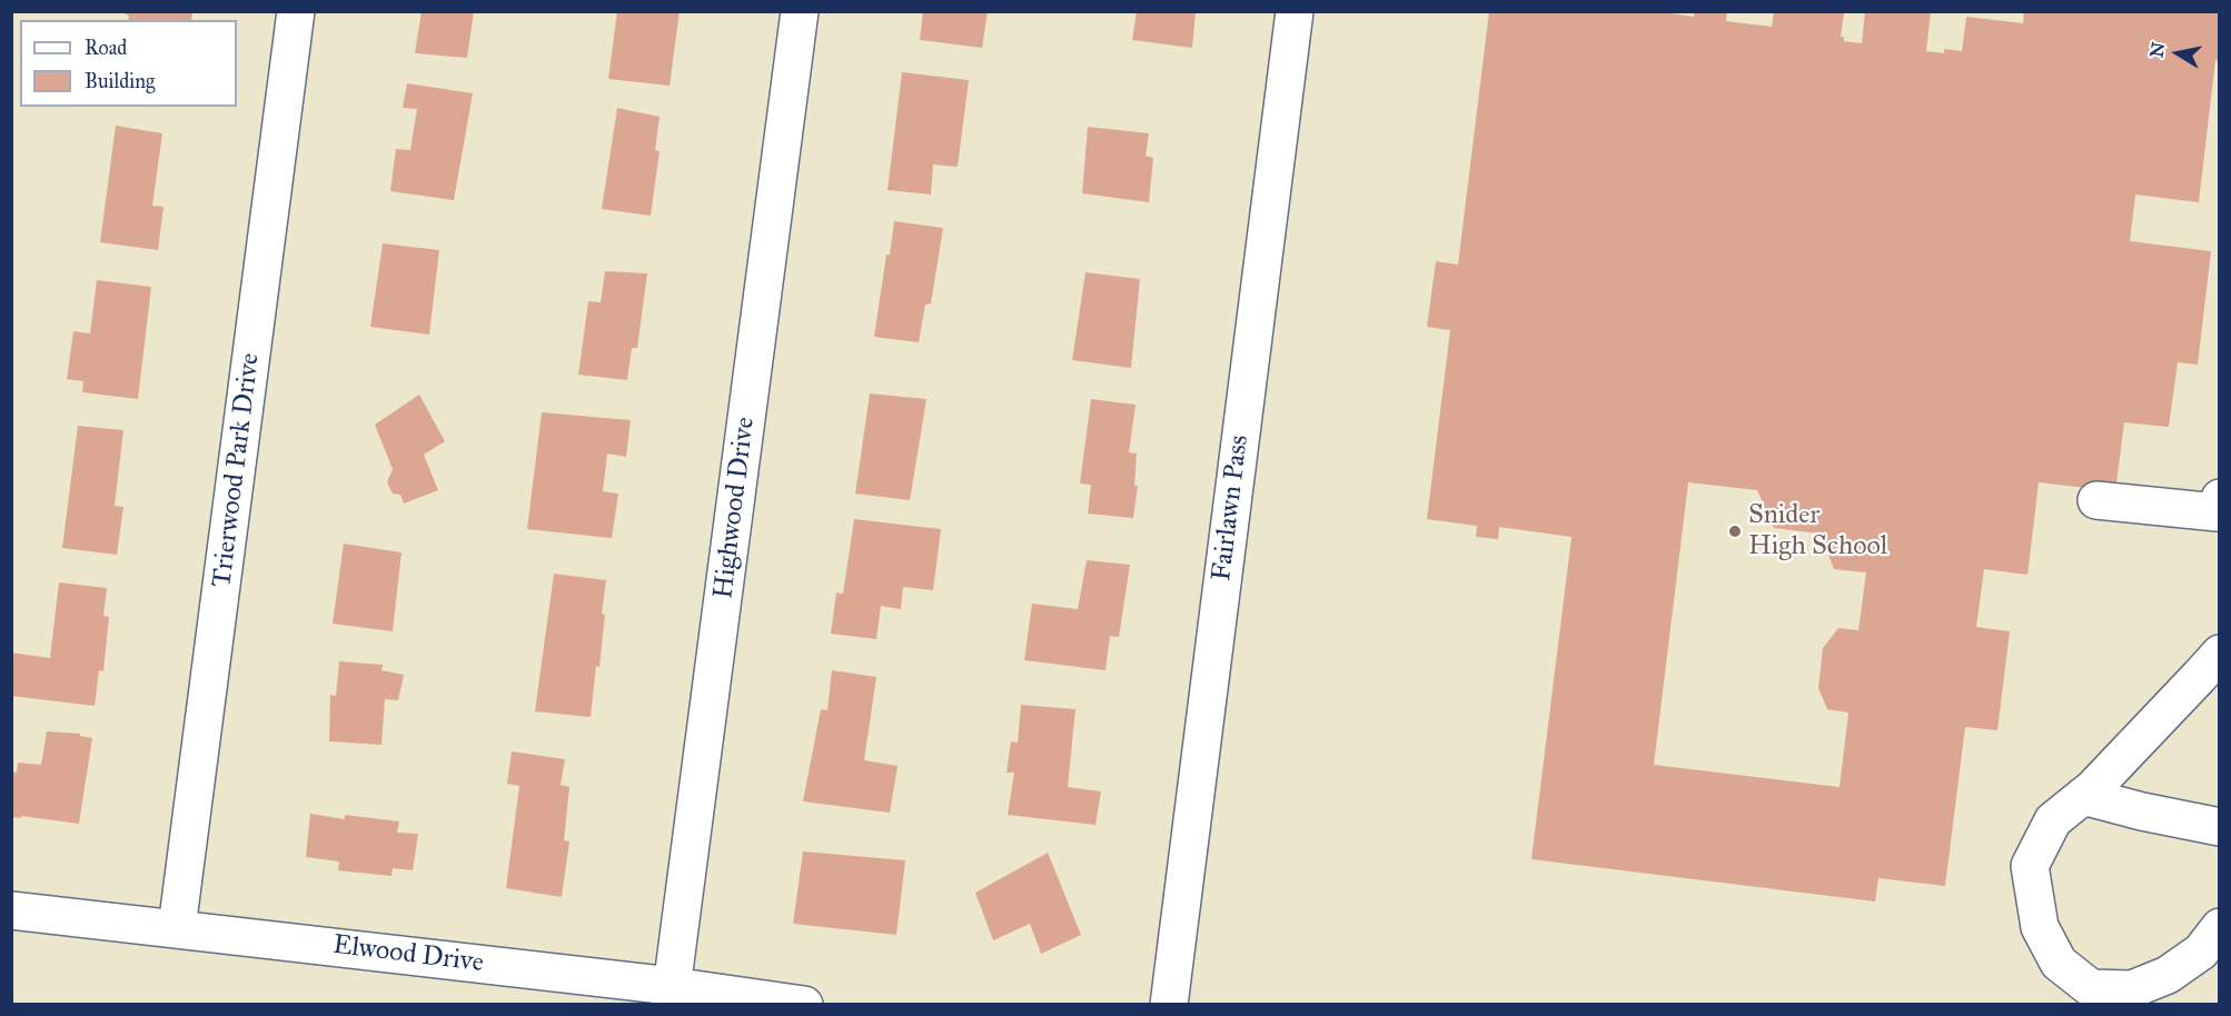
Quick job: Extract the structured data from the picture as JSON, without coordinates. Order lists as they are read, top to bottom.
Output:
{
  "streets": {
    "street": [
      "Trierwood Park Drive",
      "Highwood Drive",
      "Fairlawn Pass",
      "Elwood Drive"
    ]
  },
  "crossings": [
    ["Trierwood Park Drive", "Elwood Drive"],
    ["Highwood Drive", "Elwood Drive"]
  ],
  "places": ["Snider High School"],
  "legend": ["Road", "Building"],
  "north": "left"
}
